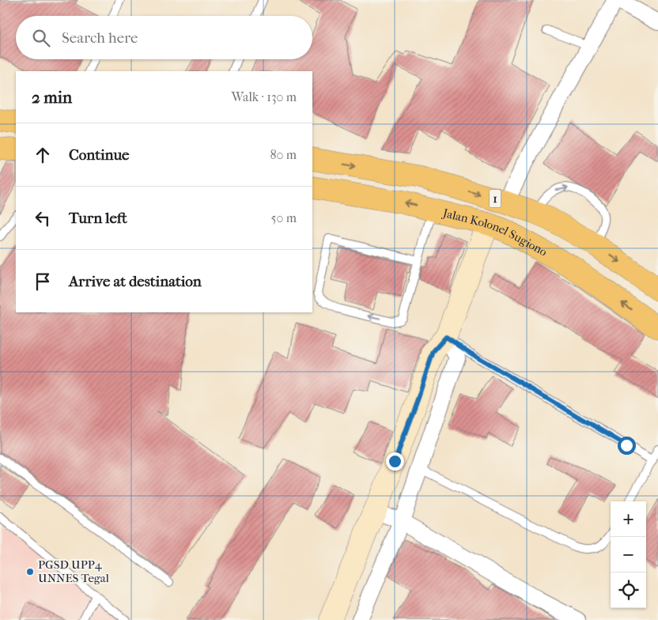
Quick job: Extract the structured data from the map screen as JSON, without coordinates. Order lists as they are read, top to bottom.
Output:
{
  "streets": {
    "highway": ["1", "Jalan Kolonel Sugiono"]
  },
  "places": ["PGSD UPP4 UNNES Tegal"],
  "page": {
    "search": "Search here",
    "heading": ["2 min", "Walk · 130 m"],
    "list": [
      ["Continue", "80 m"],
      ["Turn left", "50 m"],
      "Arrive at destination"
    ],
    "map_buttons": ["+", "−"]
  }
}
